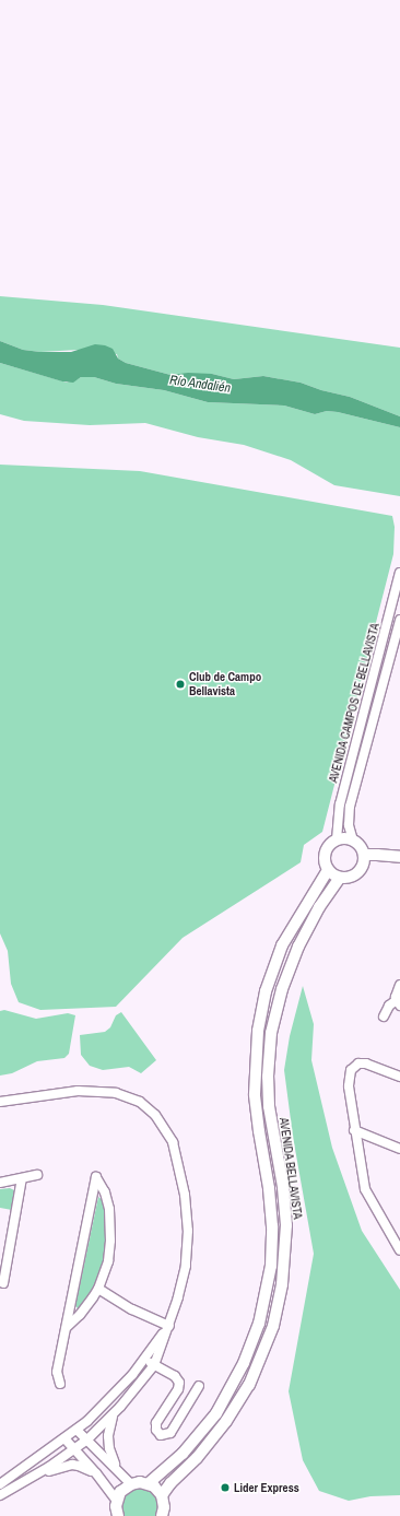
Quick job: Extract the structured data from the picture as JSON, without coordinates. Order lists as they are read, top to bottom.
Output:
{
  "streets": {
    "street": ["AVENIDA CAMPOS DE BELLAVISTA", "AVENIDA BELLAVISTA"]
  },
  "crossings": [
    ["AVENIDA CAMPOS DE BELLAVISTA", "AVENIDA BELLAVISTA"]
  ],
  "water": ["Río Andalién"],
  "places": ["Club de Campo Bellavista", "Lider Express"]
}
